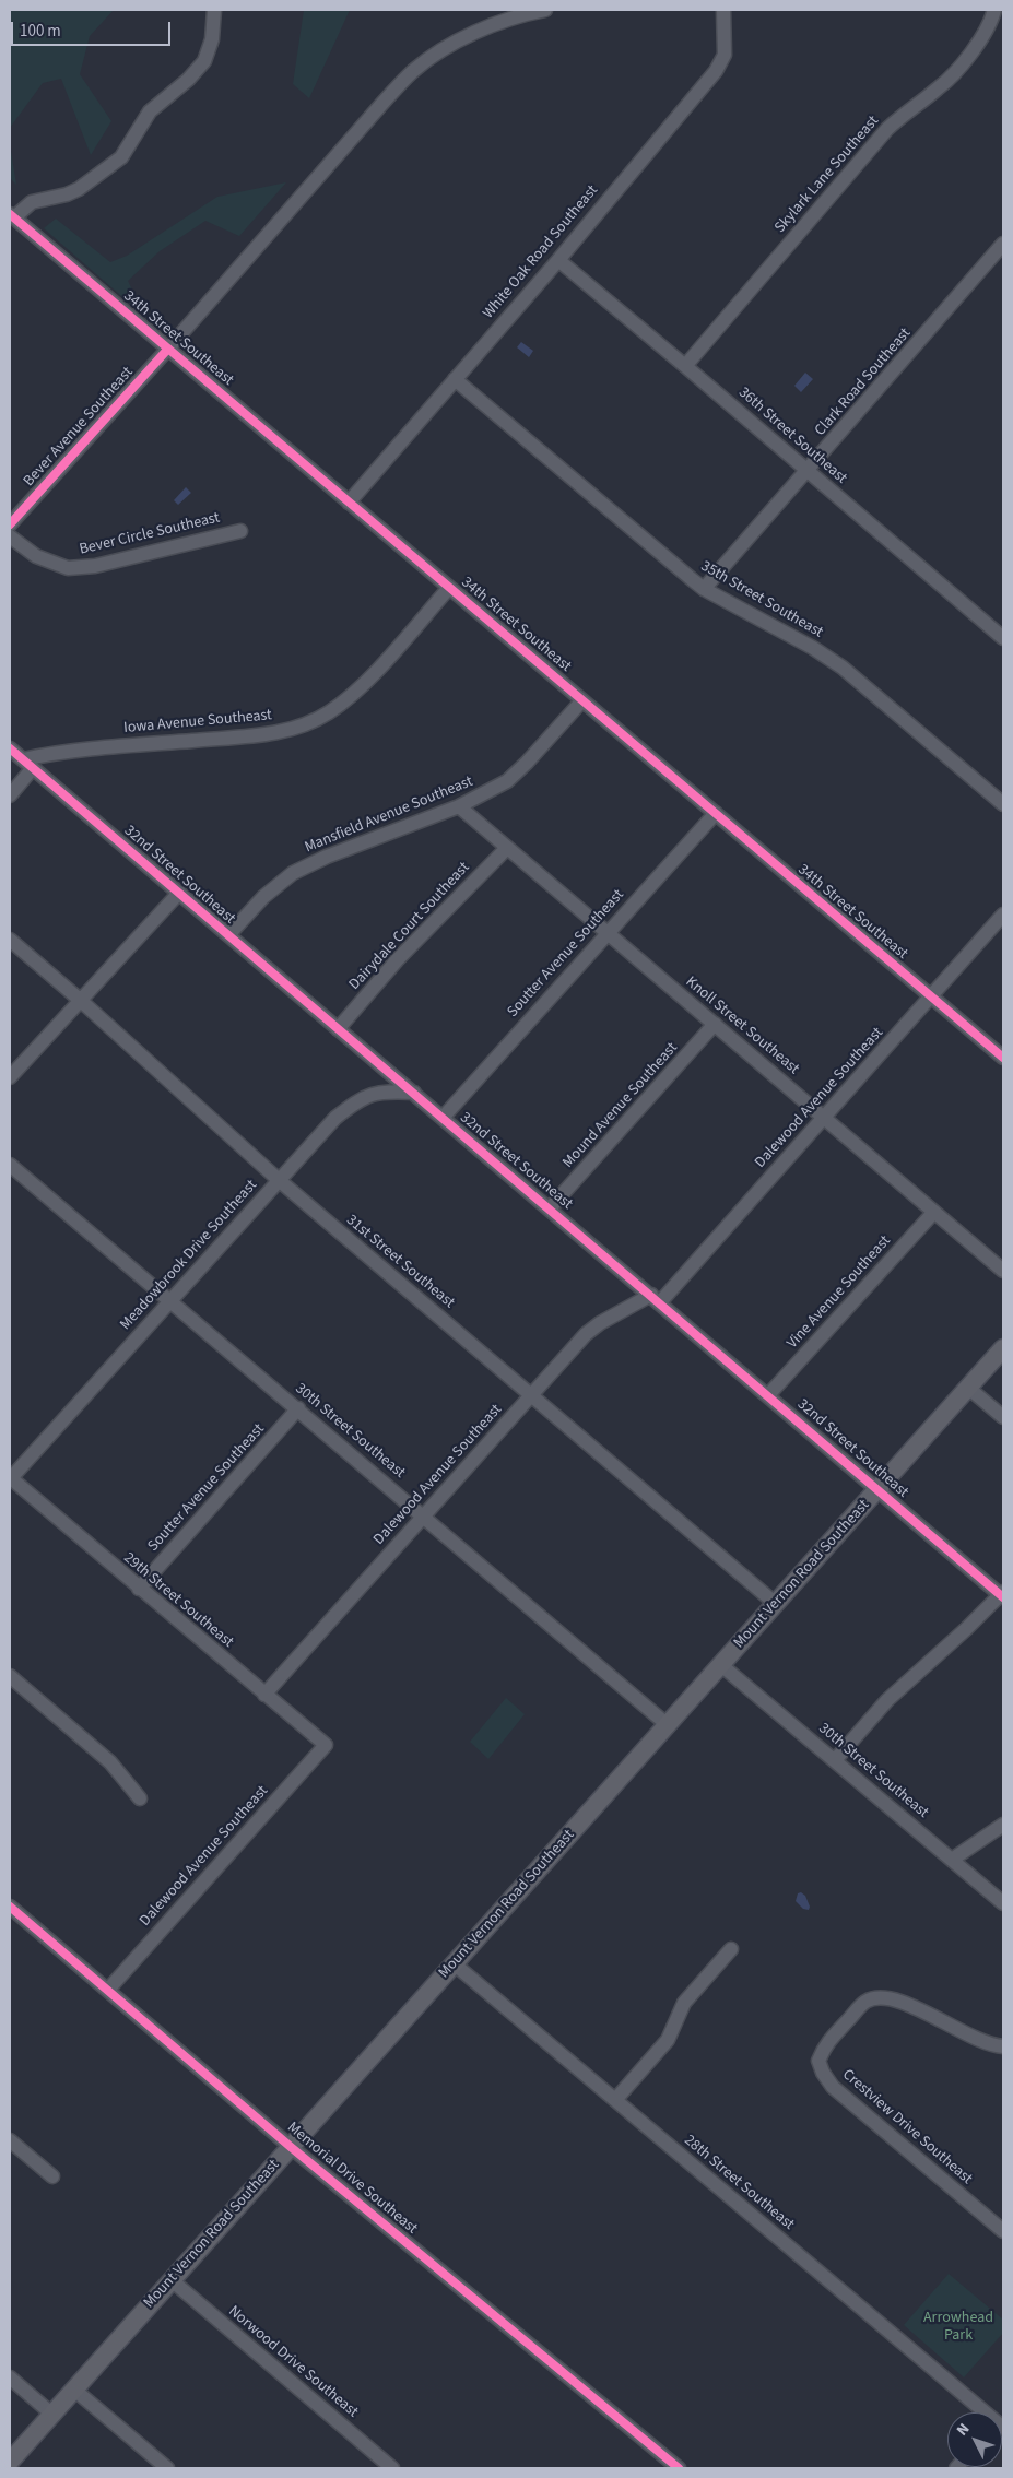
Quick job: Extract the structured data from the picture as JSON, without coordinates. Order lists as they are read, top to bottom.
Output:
{
  "streets": {
    "main road": ["Mount Vernon Road Southeast"],
    "street": [
      "Skylark Lane Southeast",
      "White Oak Road Southeast",
      "34th Street Southeast",
      "Clark Road Southeast",
      "Bever Avenue Southeast",
      "36th Street Southeast",
      "Bever Circle Southeast",
      "35th Street Southeast",
      "Iowa Avenue Southeast",
      "Mansfield Avenue Southeast",
      "32nd Street Southeast",
      "Dairydale Court Southeast",
      "Soutter Avenue Southeast",
      "Knoll Street Southeast",
      "Dalewood Avenue Southeast",
      "Mound Avenue Southeast",
      "Meadowbrook Drive Southeast",
      "31st Street Southeast",
      "Vine Avenue Southeast",
      "30th Street Southeast",
      "29th Street Southeast",
      "Crestview Drive Southeast",
      "Memorial Drive Southeast",
      "28th Street Southeast",
      "Norwood Drive Southeast"
    ]
  },
  "crossings": [
    ["Skylark Lane Southeast", "36th Street Southeast"],
    ["White Oak Road Southeast", "34th Street Southeast"],
    ["White Oak Road Southeast", "36th Street Southeast"],
    ["White Oak Road Southeast", "35th Street Southeast"],
    ["34th Street Southeast", "Bever Avenue Southeast"],
    ["34th Street Southeast", "Iowa Avenue Southeast"],
    ["34th Street Southeast", "Mansfield Avenue Southeast"],
    ["34th Street Southeast", "Soutter Avenue Southeast"],
    ["34th Street Southeast", "Dalewood Avenue Southeast"],
    ["Clark Road Southeast", "36th Street Southeast"],
    ["Clark Road Southeast", "35th Street Southeast"],
    ["Iowa Avenue Southeast", "32nd Street Southeast"],
    ["Mansfield Avenue Southeast", "32nd Street Southeast"],
    ["Mansfield Avenue Southeast", "Knoll Street Southeast"],
    ["32nd Street Southeast", "Dairydale Court Southeast"],
    ["32nd Street Southeast", "Soutter Avenue Southeast"],
    ["32nd Street Southeast", "Dalewood Avenue Southeast"],
    ["32nd Street Southeast", "Mound Avenue Southeast"],
    ["32nd Street Southeast", "Meadowbrook Drive Southeast"],
    ["32nd Street Southeast", "Vine Avenue Southeast"],
    ["32nd Street Southeast", "Mount Vernon Road Southeast"],
    ["Dairydale Court Southeast", "Knoll Street Southeast"],
    ["Soutter Avenue Southeast", "Knoll Street Southeast"],
    ["Soutter Avenue Southeast", "30th Street Southeast"],
    ["Soutter Avenue Southeast", "29th Street Southeast"],
    ["Knoll Street Southeast", "Dalewood Avenue Southeast"],
    ["Knoll Street Southeast", "Mound Avenue Southeast"],
    ["Knoll Street Southeast", "Vine Avenue Southeast"],
    ["Dalewood Avenue Southeast", "31st Street Southeast"],
    ["Dalewood Avenue Southeast", "30th Street Southeast"],
    ["Dalewood Avenue Southeast", "29th Street Southeast"],
    ["Dalewood Avenue Southeast", "Memorial Drive Southeast"],
    ["Meadowbrook Drive Southeast", "31st Street Southeast"],
    ["Meadowbrook Drive Southeast", "30th Street Southeast"],
    ["Meadowbrook Drive Southeast", "29th Street Southeast"],
    ["31st Street Southeast", "Mount Vernon Road Southeast"],
    ["30th Street Southeast", "Mount Vernon Road Southeast"],
    ["Mount Vernon Road Southeast", "Memorial Drive Southeast"],
    ["Mount Vernon Road Southeast", "28th Street Southeast"],
    ["Mount Vernon Road Southeast", "Norwood Drive Southeast"]
  ],
  "parks": ["Arrowhead Park"],
  "scale_bar": "100 m",
  "north": "top left"
}
